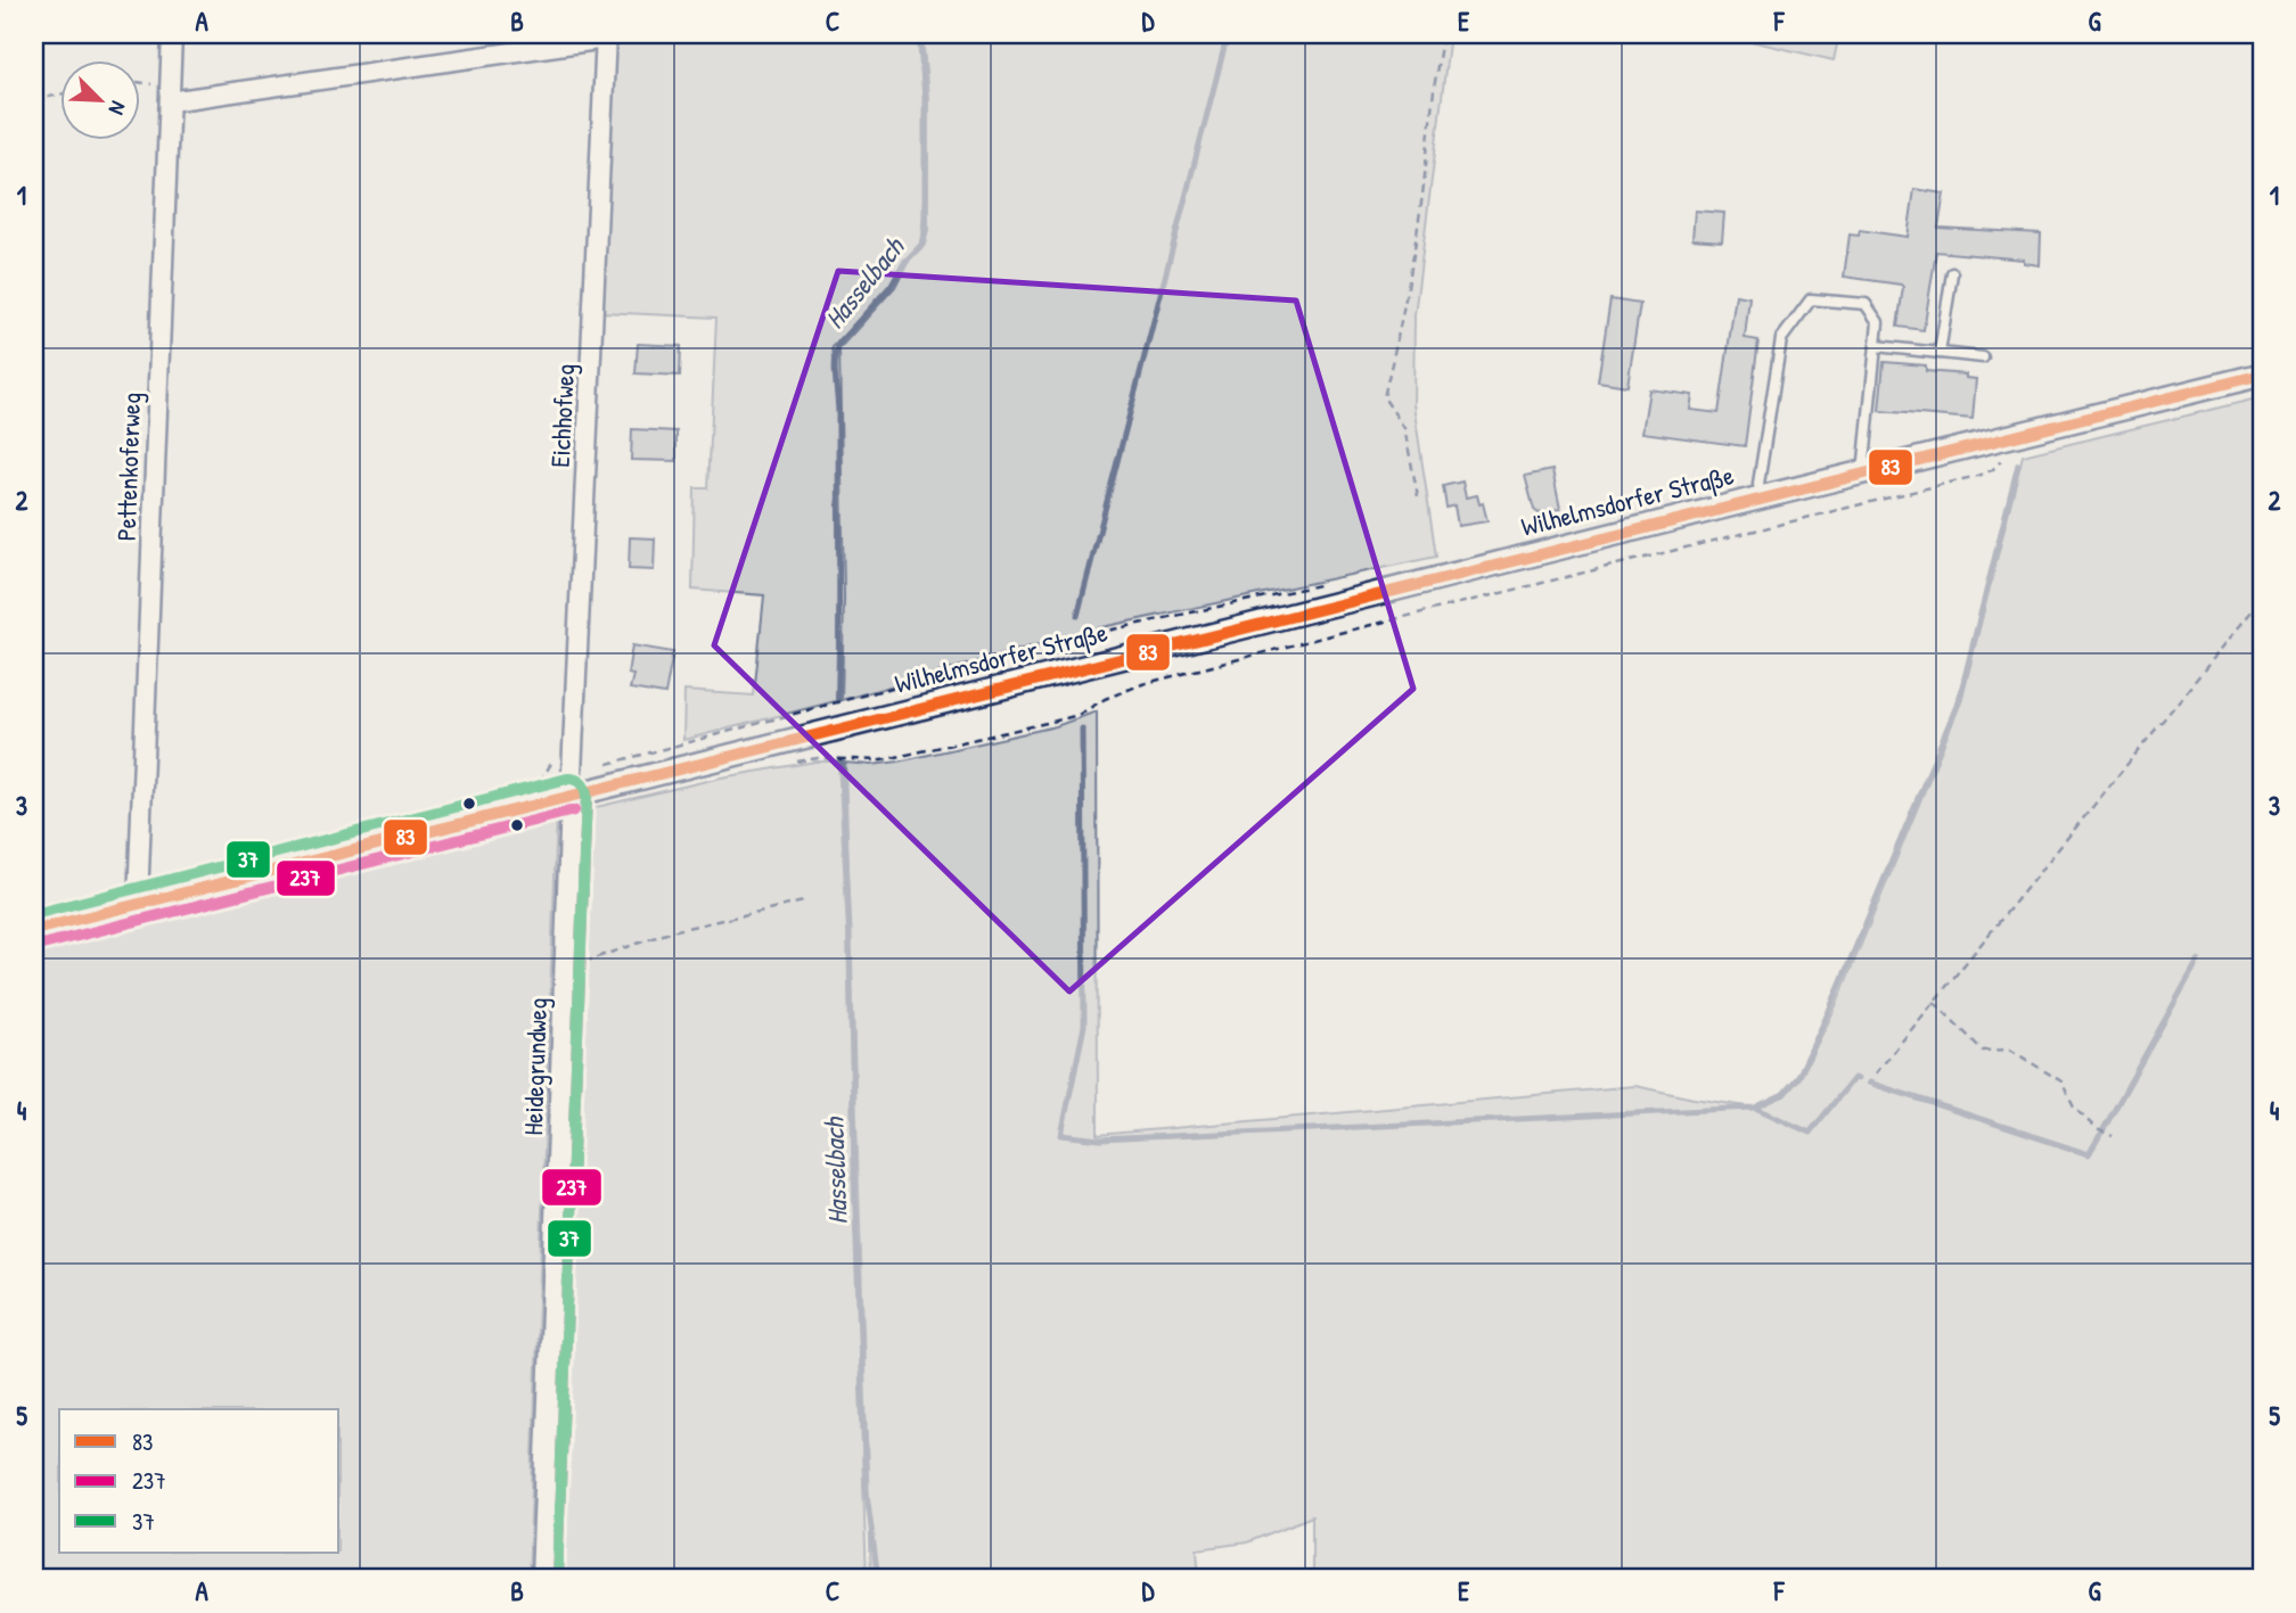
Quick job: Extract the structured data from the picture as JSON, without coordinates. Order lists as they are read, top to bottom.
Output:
{
  "streets": {
    "street": [
      "Eichhofweg",
      "Pettenkoferweg",
      "Wilhelmsdorfer Straße",
      "Heidegrundweg"
    ]
  },
  "crossings": [
    ["Eichhofweg", "Pettenkoferweg"],
    ["Eichhofweg", "Wilhelmsdorfer Straße"],
    ["Eichhofweg", "Heidegrundweg"],
    ["Pettenkoferweg", "Wilhelmsdorfer Straße"],
    ["Wilhelmsdorfer Straße", "Heidegrundweg"]
  ],
  "water": ["Hasselbach"],
  "lines": ["transit line 83", "transit line 37", "transit line 237"],
  "legend": ["83", "237", "37"],
  "north": "bottom right",
  "grid": {
    "columns": [
      "A",
      "B",
      "C",
      "D",
      "E",
      "F",
      "G"
    ],
    "rows": [
      "1",
      "2",
      "3",
      "4",
      "5"
    ]
  }
}
